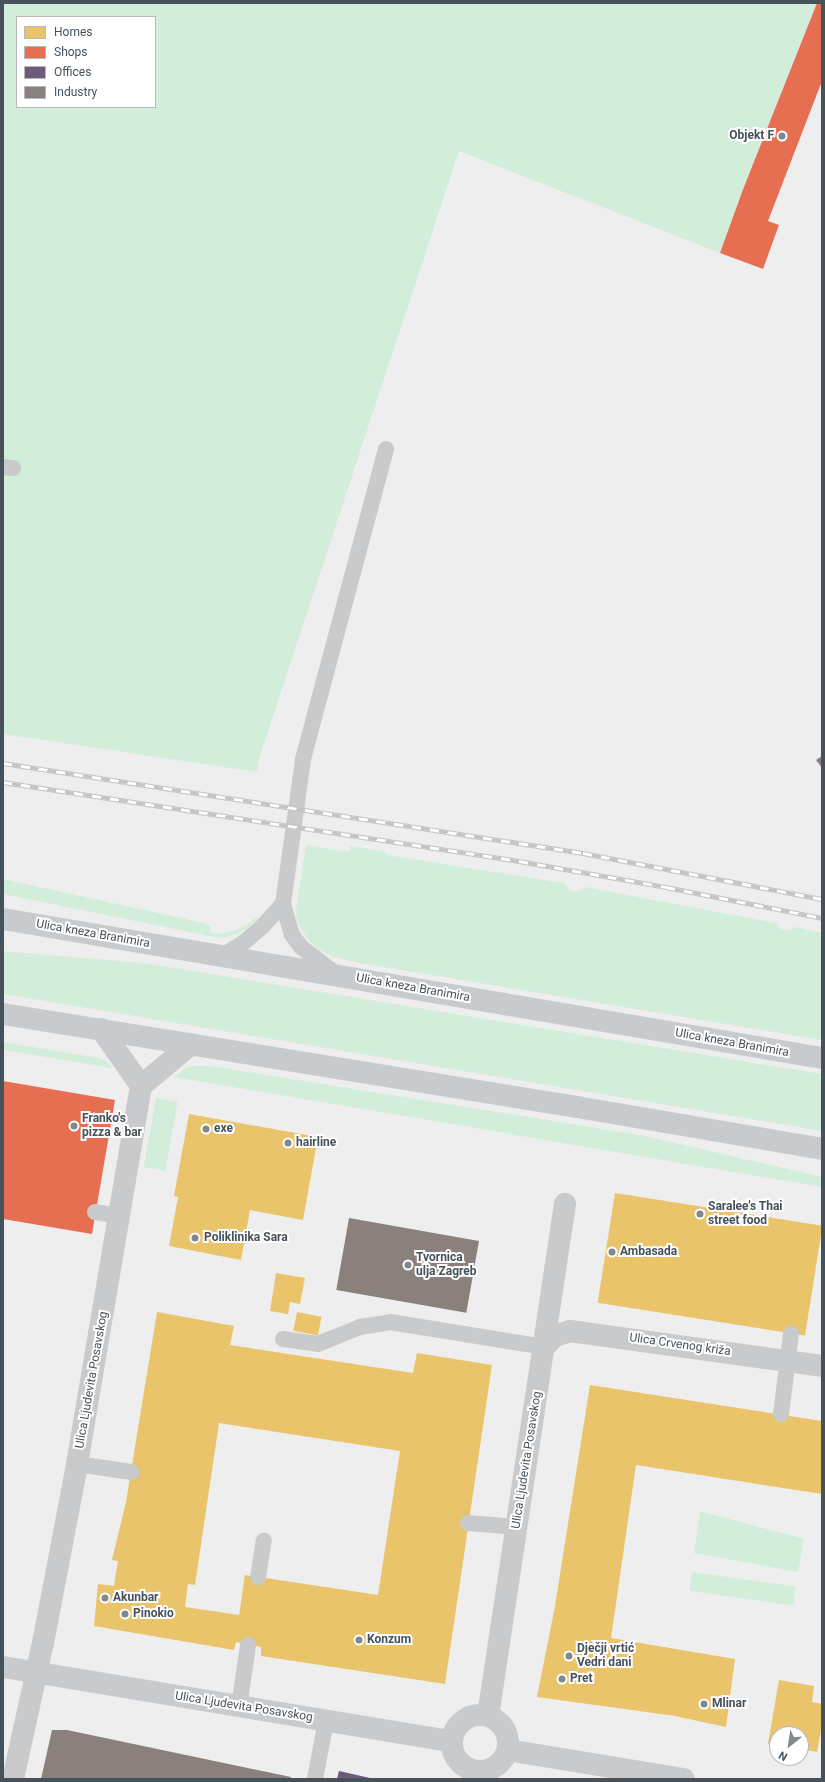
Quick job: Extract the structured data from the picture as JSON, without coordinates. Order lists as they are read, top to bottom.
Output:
{
  "streets": {
    "main road": ["Ulica kneza Branimira", "Ulica Ljudevita Posavskog"],
    "street": ["Ulica Crvenog križa"]
  },
  "crossings": [
    ["Ulica Crvenog križa", "Ulica Ljudevita Posavskog"]
  ],
  "places": [
    "Objekt F",
    "Franko's pizza & bar",
    "exe",
    "hairline",
    "Saralee's Thai street food",
    "Poliklinika Sara",
    "Ambasada",
    "Tvornica ulja Zagreb",
    "Akunbar",
    "Pinokio",
    "Konzum",
    "Dječji vrtić Vedri dani",
    "Pret",
    "Mlinar"
  ],
  "legend": [
    "Homes",
    "Shops",
    "Offices",
    "Industry"
  ],
  "north": "bottom left"
}
